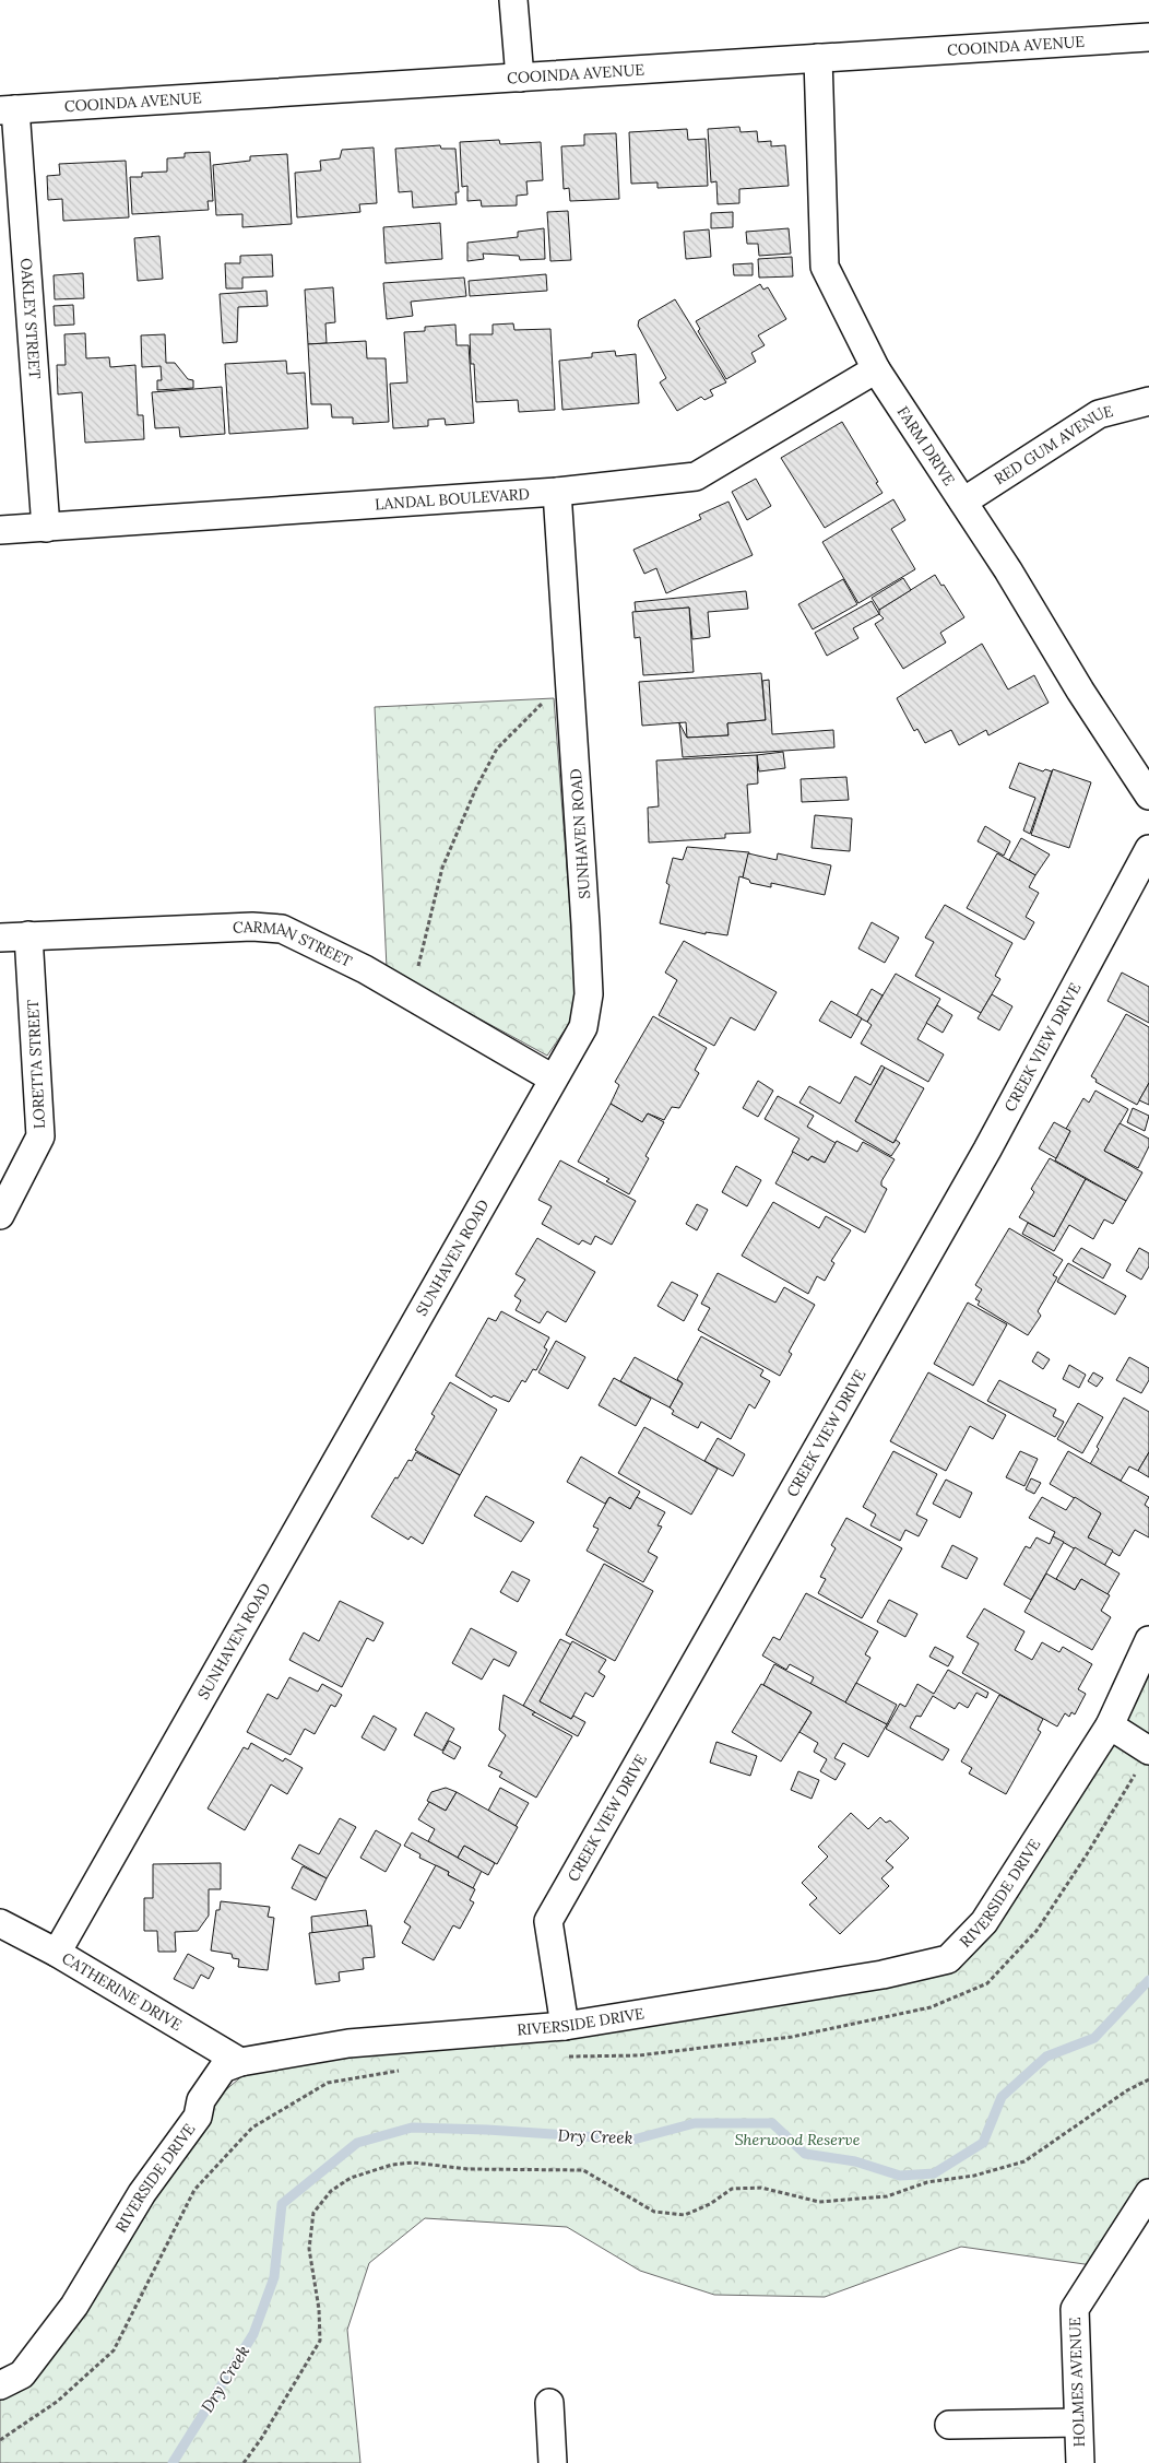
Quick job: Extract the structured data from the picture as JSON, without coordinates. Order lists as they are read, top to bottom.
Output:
{
  "streets": {
    "street": [
      "COOINDA AVENUE",
      "OAKLEY STREET",
      "FARM DRIVE",
      "RED GUM AVENUE",
      "LANDAL BOULEVARD",
      "SUNHAVEN ROAD",
      "CARMAN STREET",
      "CREEK VIEW DRIVE",
      "LORETTA STREET",
      "RIVERSIDE DRIVE",
      "CATHERINE DRIVE",
      "HOLMES AVENUE"
    ]
  },
  "crossings": [
    ["COOINDA AVENUE", "OAKLEY STREET"],
    ["COOINDA AVENUE", "FARM DRIVE"],
    ["OAKLEY STREET", "LANDAL BOULEVARD"],
    ["FARM DRIVE", "RED GUM AVENUE"],
    ["FARM DRIVE", "LANDAL BOULEVARD"],
    ["LANDAL BOULEVARD", "SUNHAVEN ROAD"],
    ["SUNHAVEN ROAD", "CARMAN STREET"],
    ["SUNHAVEN ROAD", "CATHERINE DRIVE"],
    ["CARMAN STREET", "LORETTA STREET"],
    ["CREEK VIEW DRIVE", "RIVERSIDE DRIVE"],
    ["RIVERSIDE DRIVE", "CATHERINE DRIVE"]
  ],
  "water": ["Dry Creek"],
  "parks": ["Sherwood Reserve"]
}
